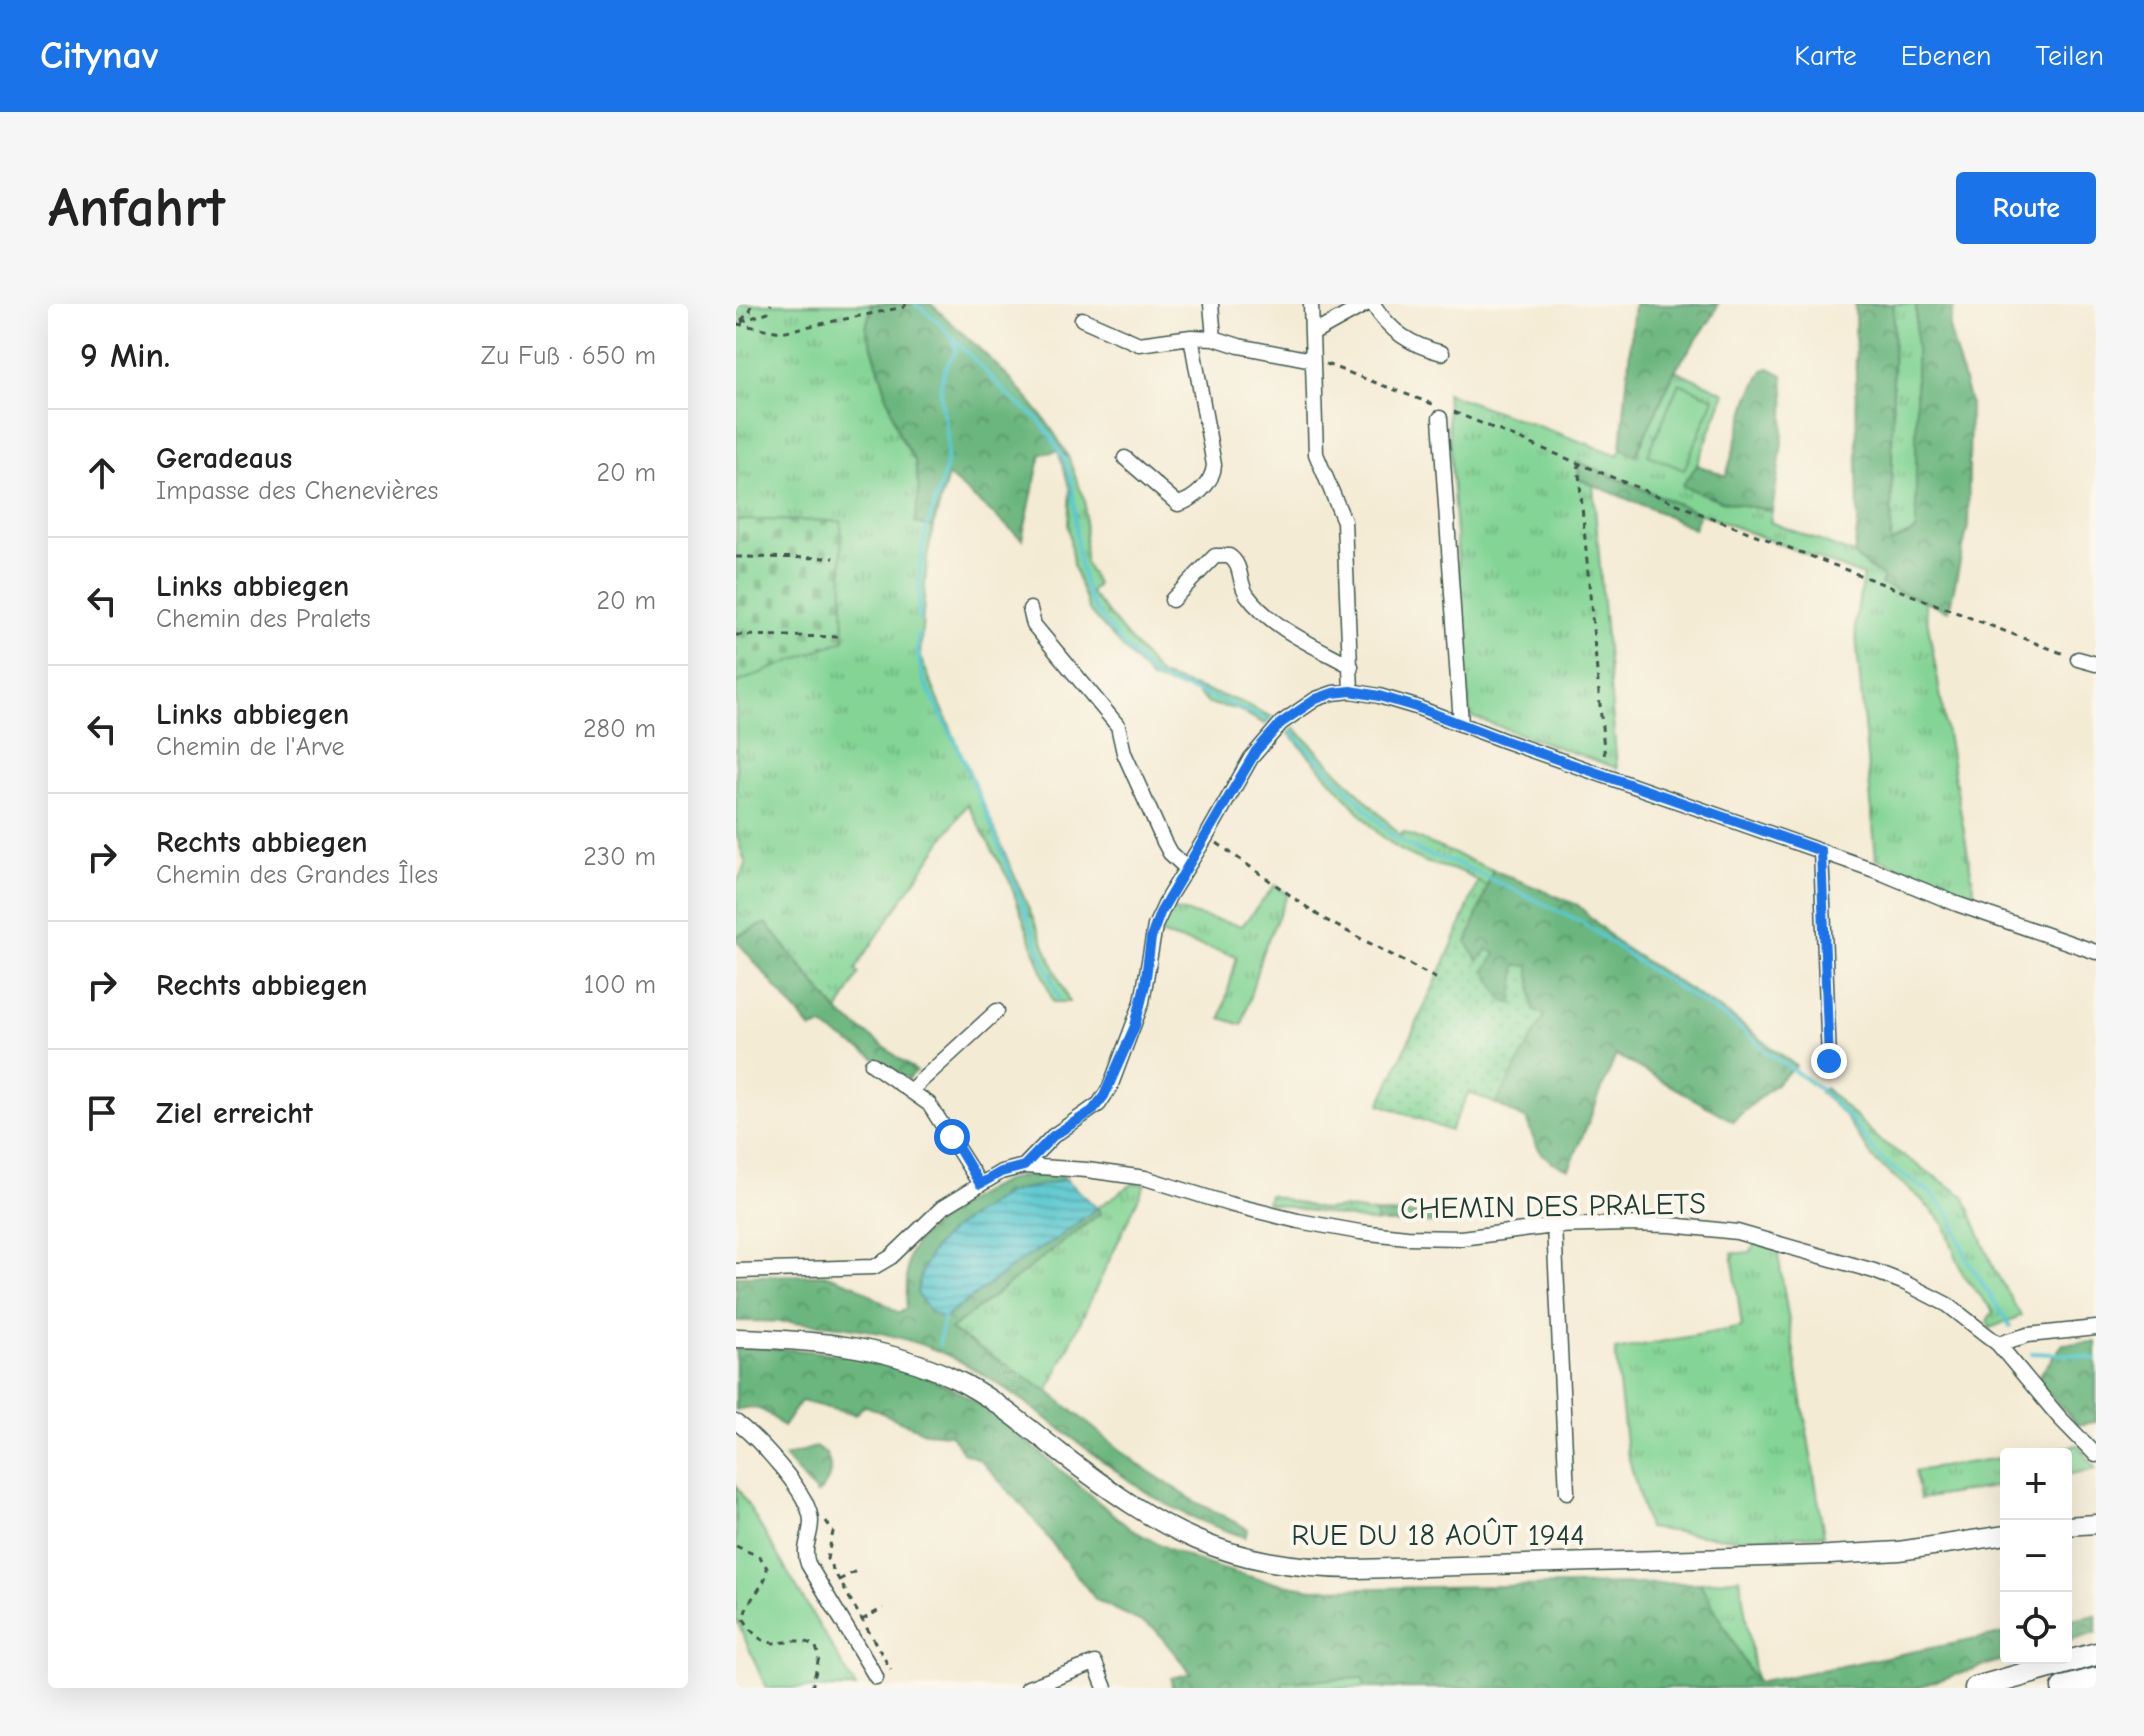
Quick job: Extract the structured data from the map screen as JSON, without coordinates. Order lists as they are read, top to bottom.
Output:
{
  "streets": {
    "main road": ["RUE DU 18 AOÛT 1944"],
    "street": ["CHEMIN DES PRALETS"]
  },
  "page": {
    "header": "Citynav",
    "nav": ["Karte", "Ebenen", "Teilen"],
    "buttons": "Route",
    "title": "Anfahrt",
    "heading": ["9 Min.", "Zu Fuß · 650 m"],
    "list": [
      ["Geradeaus", "Impasse des Chenevières", "20 m"],
      ["Links abbiegen", "Chemin des Pralets", "20 m"],
      ["Links abbiegen", "Chemin de l'Arve", "280 m"],
      ["Rechts abbiegen", "Chemin des Grandes Îles", "230 m"],
      ["Rechts abbiegen", "100 m"],
      "Ziel erreicht"
    ],
    "map_buttons": ["+", "−"]
  }
}
